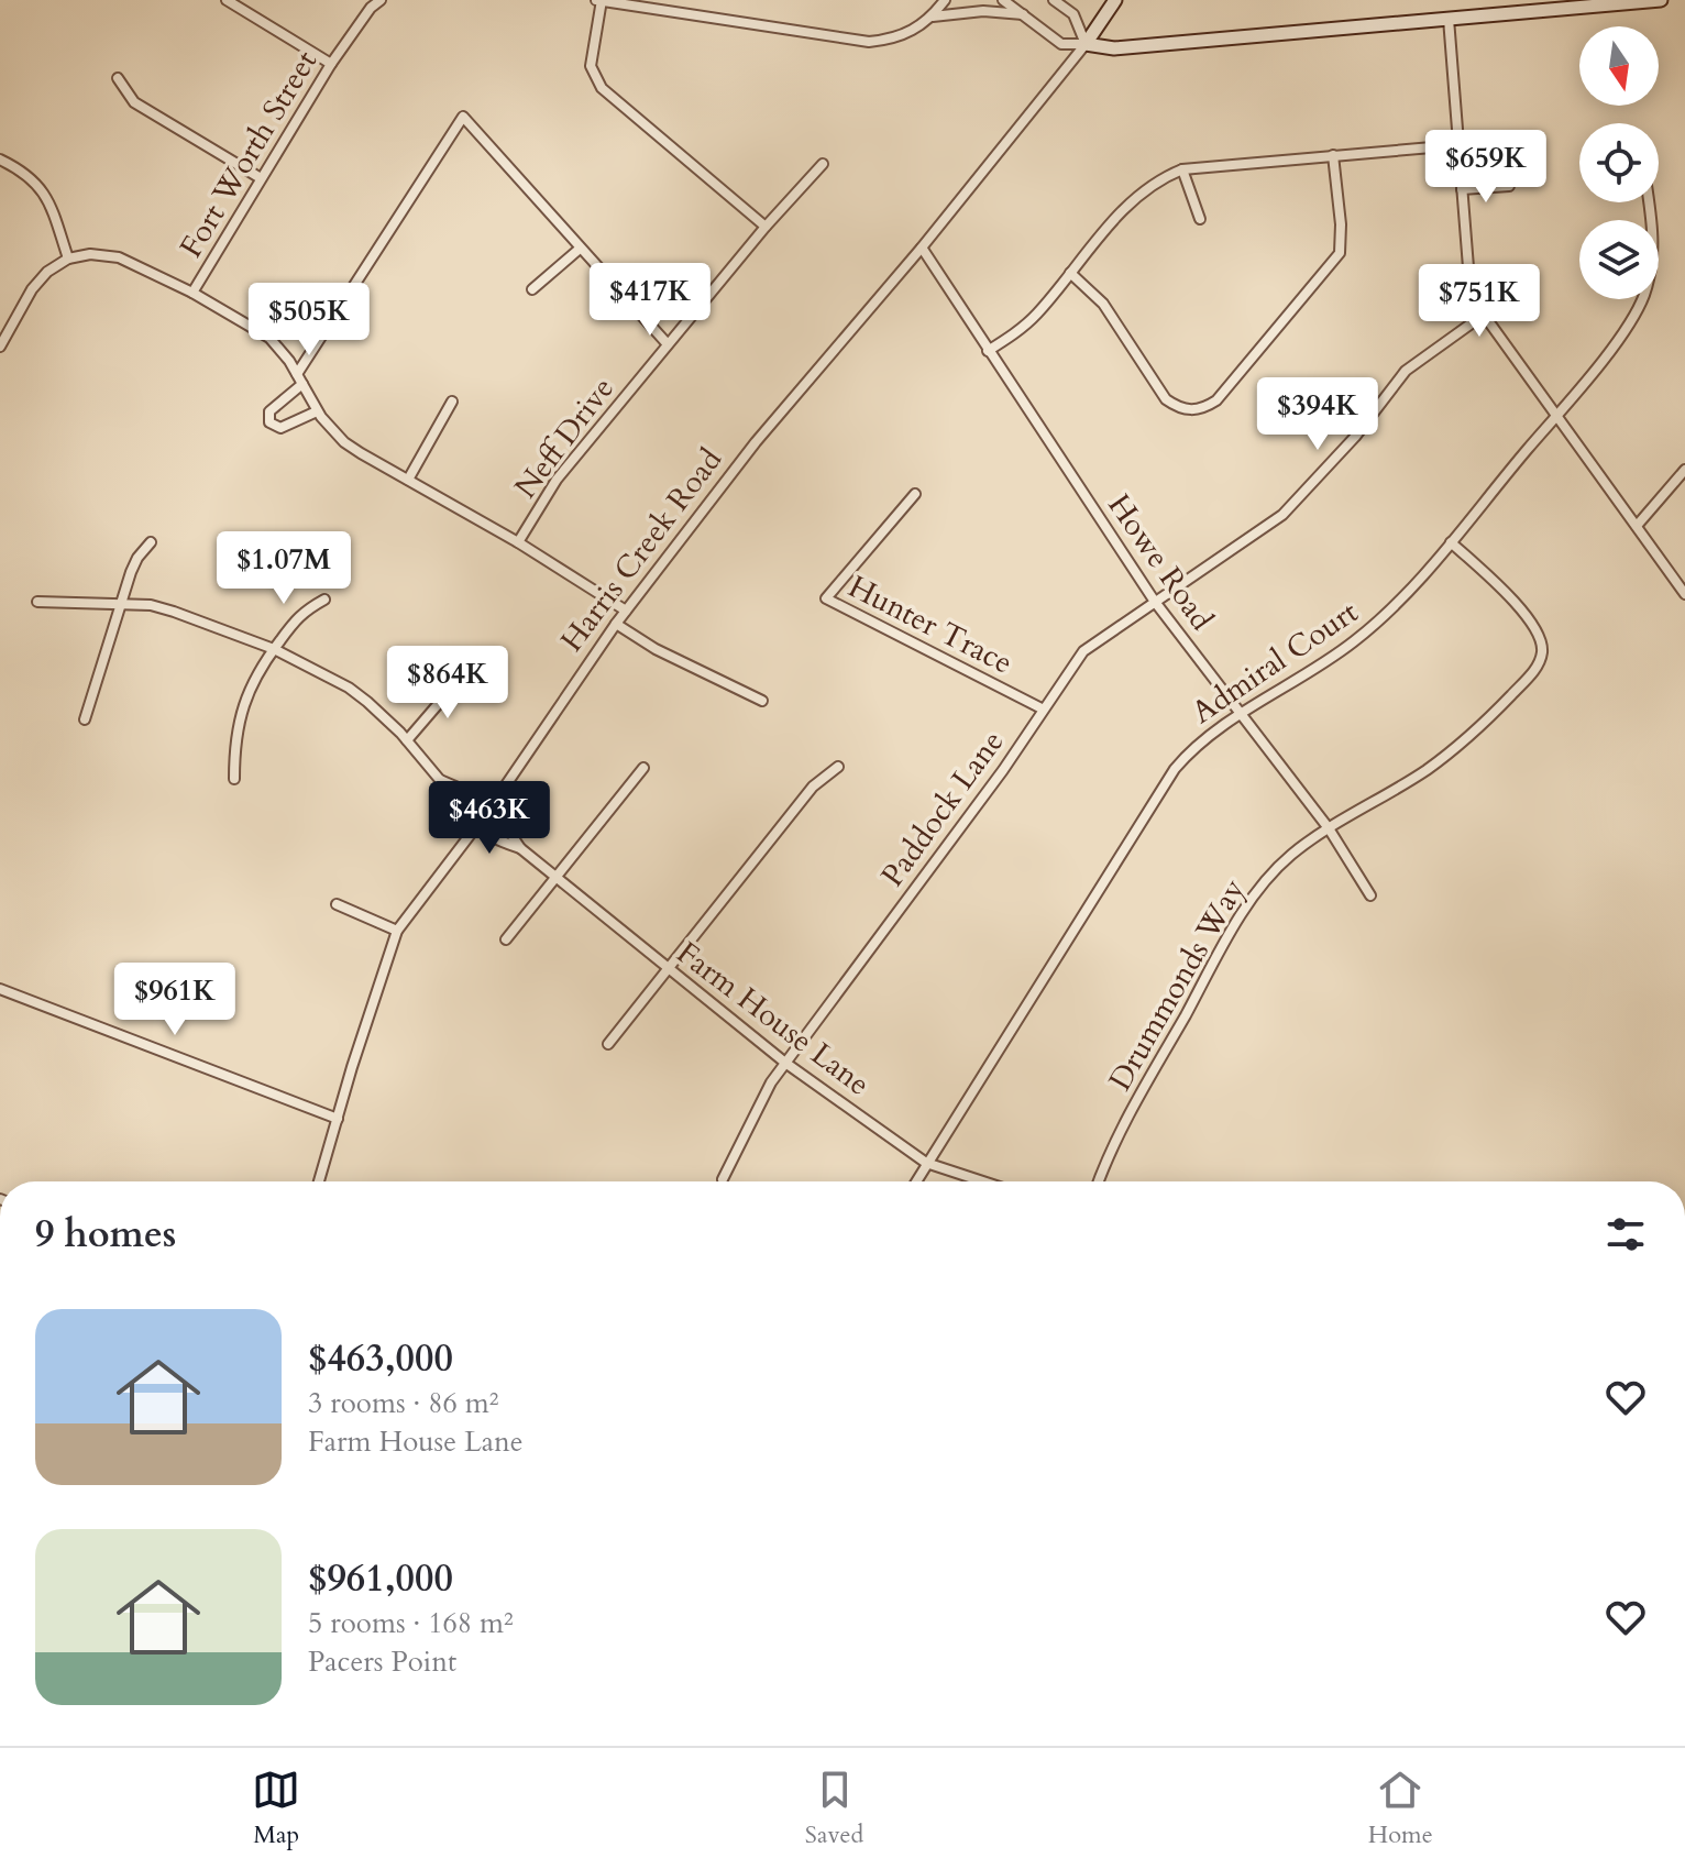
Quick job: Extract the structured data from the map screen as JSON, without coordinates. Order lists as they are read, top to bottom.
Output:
{
  "streets": {
    "street": [
      "Fort Worth Street",
      "Neff Drive",
      "Harris Creek Road",
      "Howe Road",
      "Hunter Trace",
      "Admiral Court",
      "Paddock Lane",
      "Drummonds Way",
      "Farm House Lane"
    ]
  },
  "crossings": [
    ["Harris Creek Road", "Howe Road"],
    ["Harris Creek Road", "Farm House Lane"],
    ["Howe Road", "Admiral Court"],
    ["Howe Road", "Paddock Lane"],
    ["Howe Road", "Drummonds Way"],
    ["Hunter Trace", "Paddock Lane"],
    ["Admiral Court", "Drummonds Way"],
    ["Admiral Court", "Farm House Lane"],
    ["Paddock Lane", "Farm House Lane"]
  ],
  "north": "bottom",
  "page": {
    "price": [
      "$659K",
      "$417K",
      "$751K",
      "$505K",
      "$394K",
      "$1.07M",
      "$864K",
      "$463K",
      "$961K"
    ],
    "heading": "9 homes",
    "list": [
      {
        "name": "$463,000",
        "note": "3 rooms · 86 m² · Farm House Lane"
      },
      {
        "name": "$961,000",
        "note": "5 rooms · 168 m² · Pacers Point"
      }
    ],
    "tabs": ["Map", "Saved", "Home"]
  }
}
